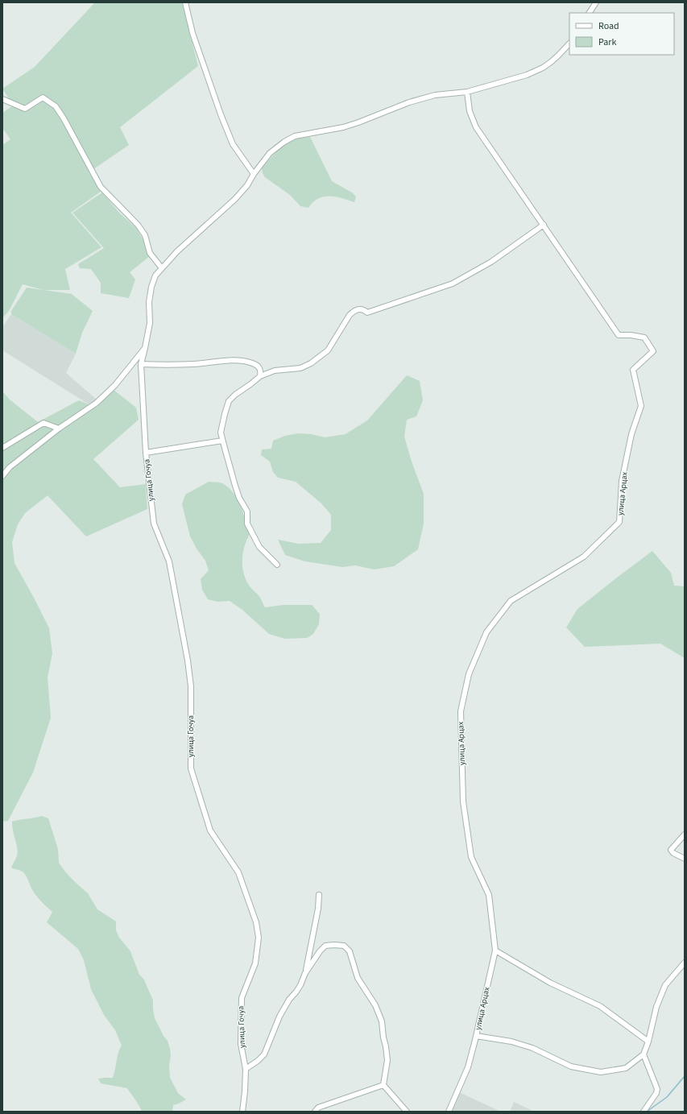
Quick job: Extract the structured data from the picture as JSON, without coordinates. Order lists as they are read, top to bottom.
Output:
{
  "streets": {
    "street": ["улица Гочуа", "улица Арцах"]
  },
  "legend": ["Road", "Park"]
}
